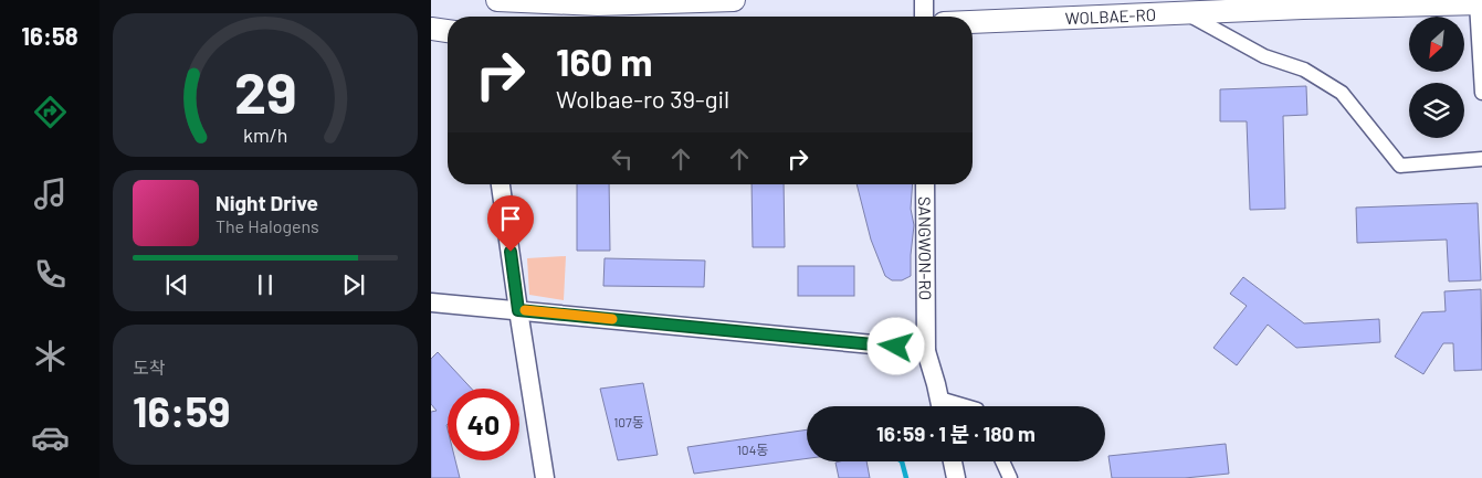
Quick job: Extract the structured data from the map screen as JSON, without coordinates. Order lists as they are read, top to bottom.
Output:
{
  "streets": {
    "main road": ["WOLBAE-RO"],
    "street": ["SANGWON-RO"]
  },
  "house_numbers": ["107동", "104동"],
  "north": "bottom left",
  "page": {
    "tabs": "16:58",
    "turn": ["160 m", "Wolbae-ro 39-gil"],
    "song": ["Night Drive", "The Halogens"],
    "tile": ["도착", "16:59"],
    "limit": "40",
    "trip": "16:59 · 1 분 · 180 m",
    "gauge": ["29", "km/h"]
  }
}
